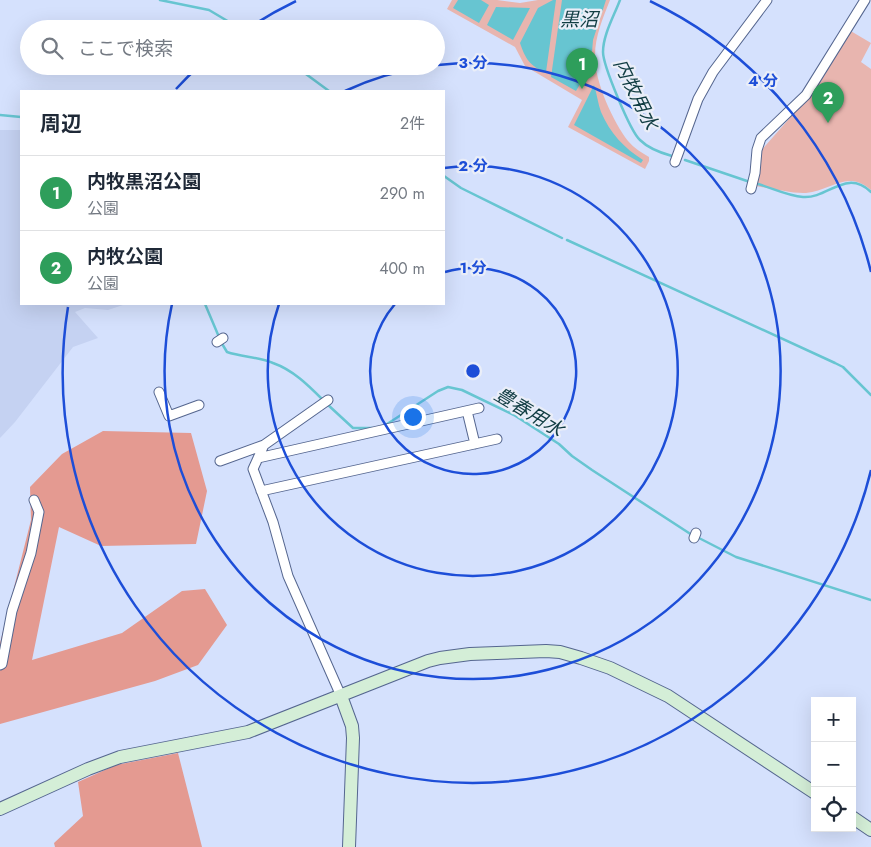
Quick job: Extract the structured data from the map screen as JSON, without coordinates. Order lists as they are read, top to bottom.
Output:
{
  "water": ["黒沼", "内牧用水", "豊春用水"],
  "page": {
    "search": "ここで検索",
    "pins": ["1", "2"],
    "heading": ["周辺", "2件"],
    "list": [
      {
        "mark": "1",
        "name": "内牧黒沼公園",
        "note": "公園",
        "value": "290 m"
      },
      {
        "mark": "2",
        "name": "内牧公園",
        "note": "公園",
        "value": "400 m"
      }
    ],
    "map_buttons": ["+", "−"]
  },
  "rings": [
    "3 分",
    "4 分",
    "2 分",
    "1 分"
  ]
}
